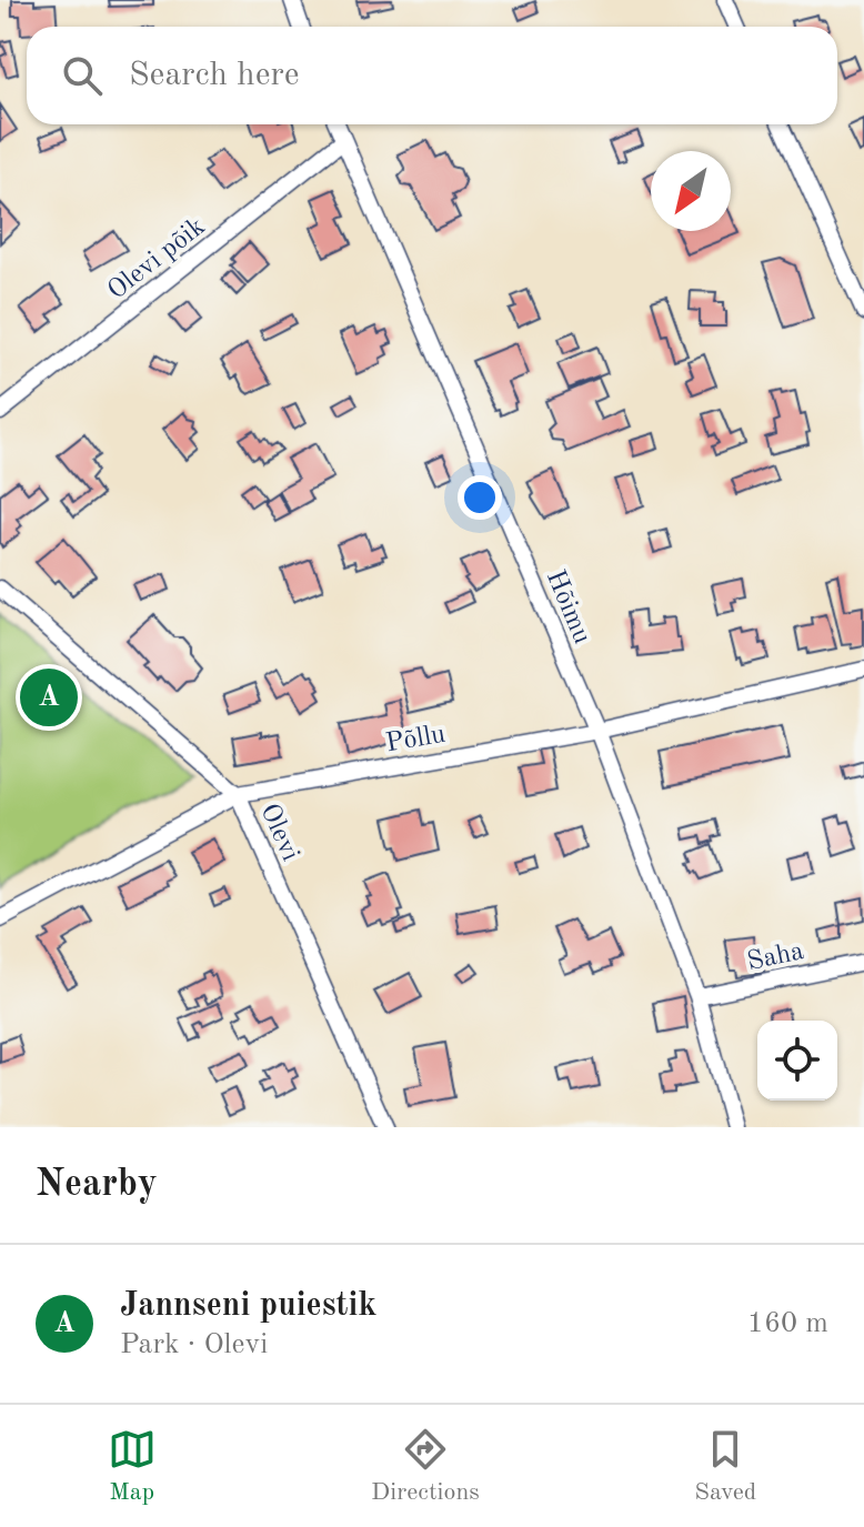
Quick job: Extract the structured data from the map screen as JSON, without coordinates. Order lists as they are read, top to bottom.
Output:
{
  "streets": {
    "street": [
      "Olevi põik",
      "Hõimu",
      "Põllu",
      "Olevi",
      "Saha"
    ]
  },
  "crossings": [
    ["Olevi põik", "Hõimu"],
    ["Hõimu", "Põllu"],
    ["Hõimu", "Saha"],
    ["Põllu", "Olevi"]
  ],
  "north": "bottom left",
  "page": {
    "search": "Search here",
    "pins": "A",
    "heading": "Nearby",
    "list": [
      {
        "mark": "A",
        "name": "Jannseni puiestik",
        "note": "Park · Olevi",
        "value": "160 m"
      }
    ],
    "nav": ["Map", "Directions", "Saved"]
  }
}
